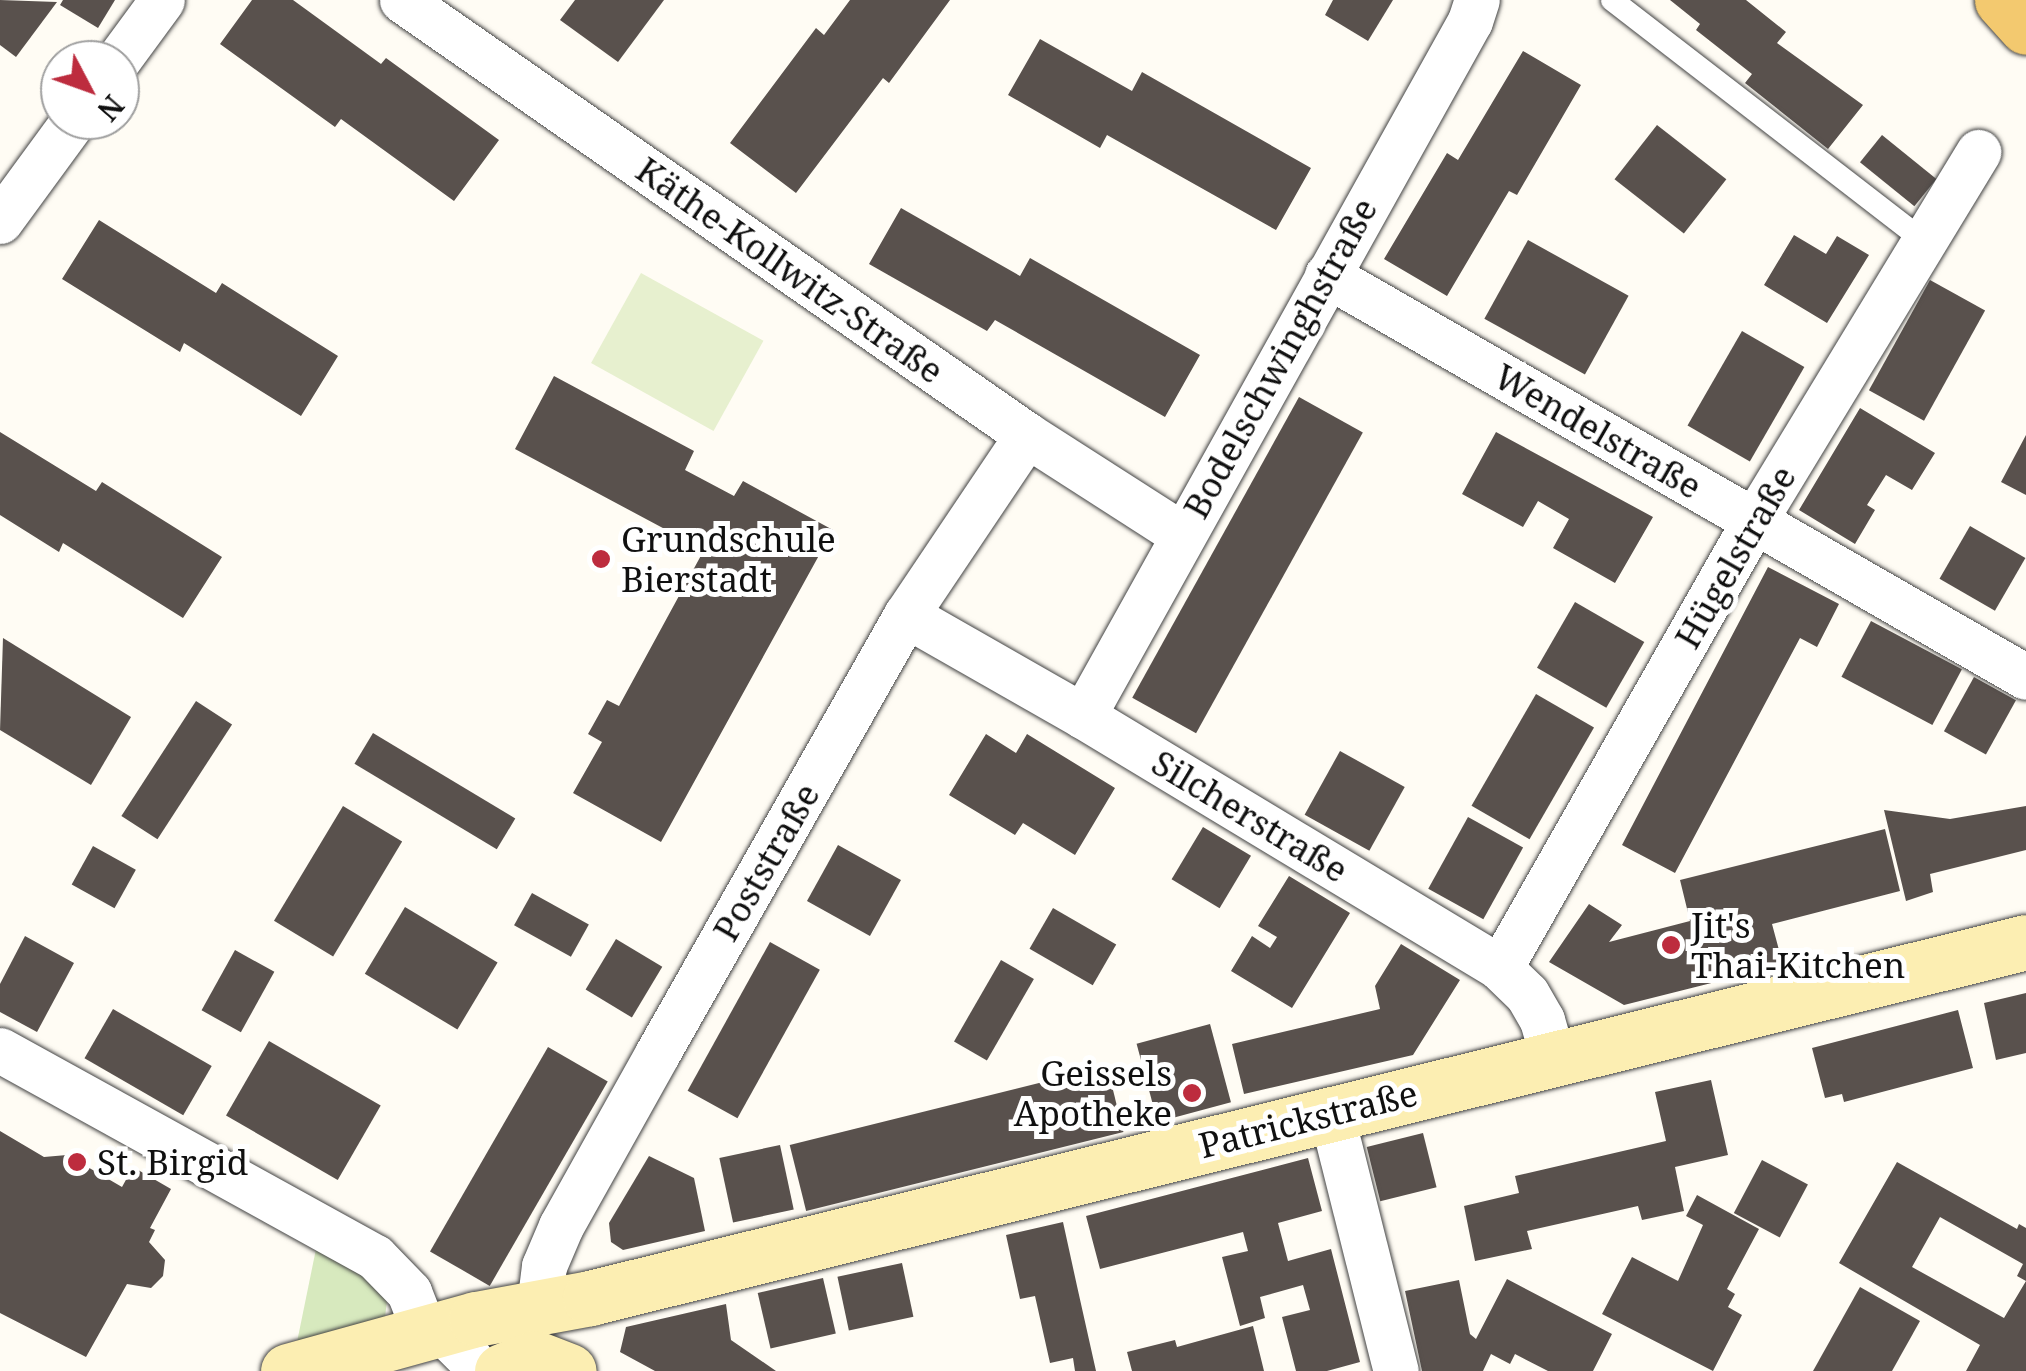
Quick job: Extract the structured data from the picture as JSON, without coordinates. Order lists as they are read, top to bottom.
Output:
{
  "streets": {
    "main road": ["Patrickstraße"],
    "street": [
      "Käthe-Kollwitz-Straße",
      "Bodelschwinghstraße",
      "Wendelstraße",
      "Hügelstraße",
      "Silcherstraße",
      "Poststraße"
    ]
  },
  "crossings": [
    ["Käthe-Kollwitz-Straße", "Bodelschwinghstraße"],
    ["Käthe-Kollwitz-Straße", "Poststraße"],
    ["Bodelschwinghstraße", "Wendelstraße"],
    ["Bodelschwinghstraße", "Silcherstraße"],
    ["Wendelstraße", "Hügelstraße"],
    ["Hügelstraße", "Silcherstraße"],
    ["Silcherstraße", "Poststraße"],
    ["Silcherstraße", "Patrickstraße"],
    ["Poststraße", "Patrickstraße"]
  ],
  "places": [
    "Grundschule Bierstadt",
    "Jit's Thai-Kitchen",
    "Geissels Apotheke",
    "St. Birgid"
  ],
  "north": "bottom right"
}
